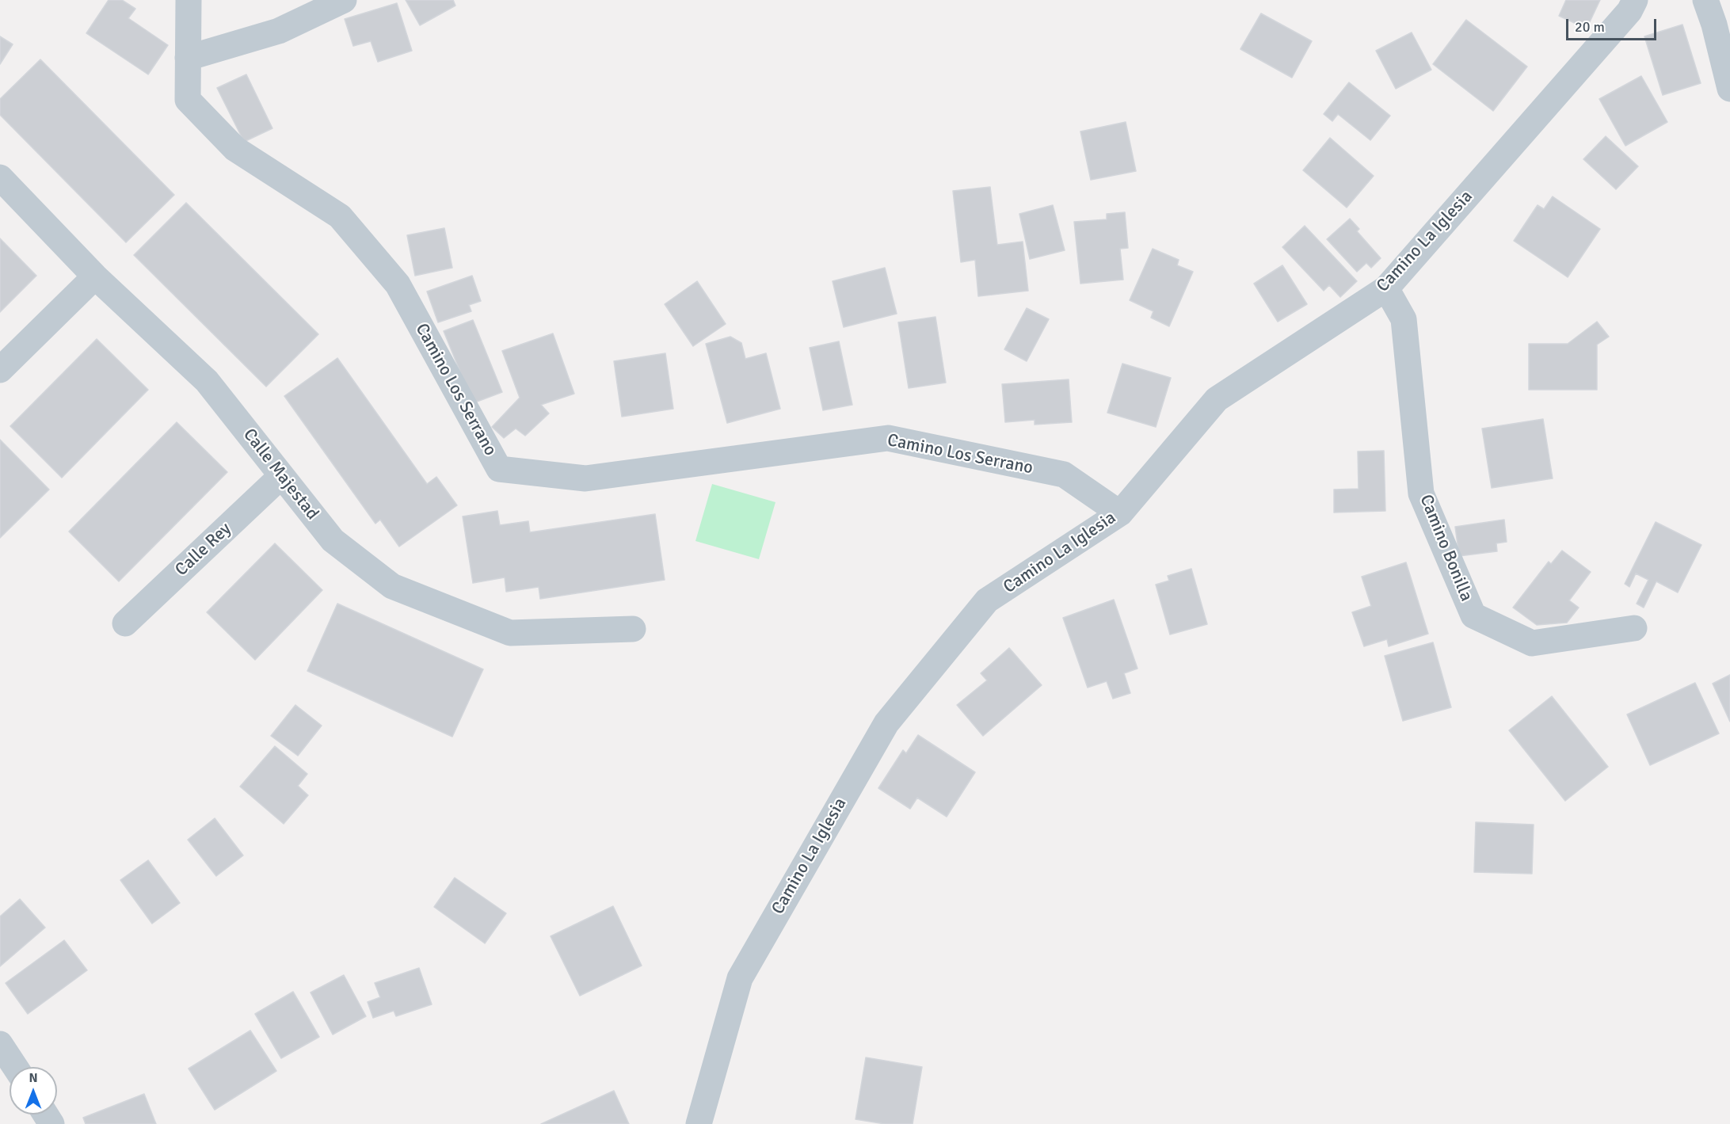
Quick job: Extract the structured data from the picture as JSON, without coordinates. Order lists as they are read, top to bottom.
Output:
{
  "streets": {
    "street": [
      "Camino La Iglesia",
      "Camino Los Serrano",
      "Calle Majestad",
      "Camino Bonilla",
      "Calle Rey"
    ]
  },
  "crossings": [
    ["Camino La Iglesia", "Camino Los Serrano"],
    ["Camino La Iglesia", "Camino Bonilla"],
    ["Calle Majestad", "Calle Rey"]
  ],
  "scale_bar": "20 m",
  "north": "top"
}
